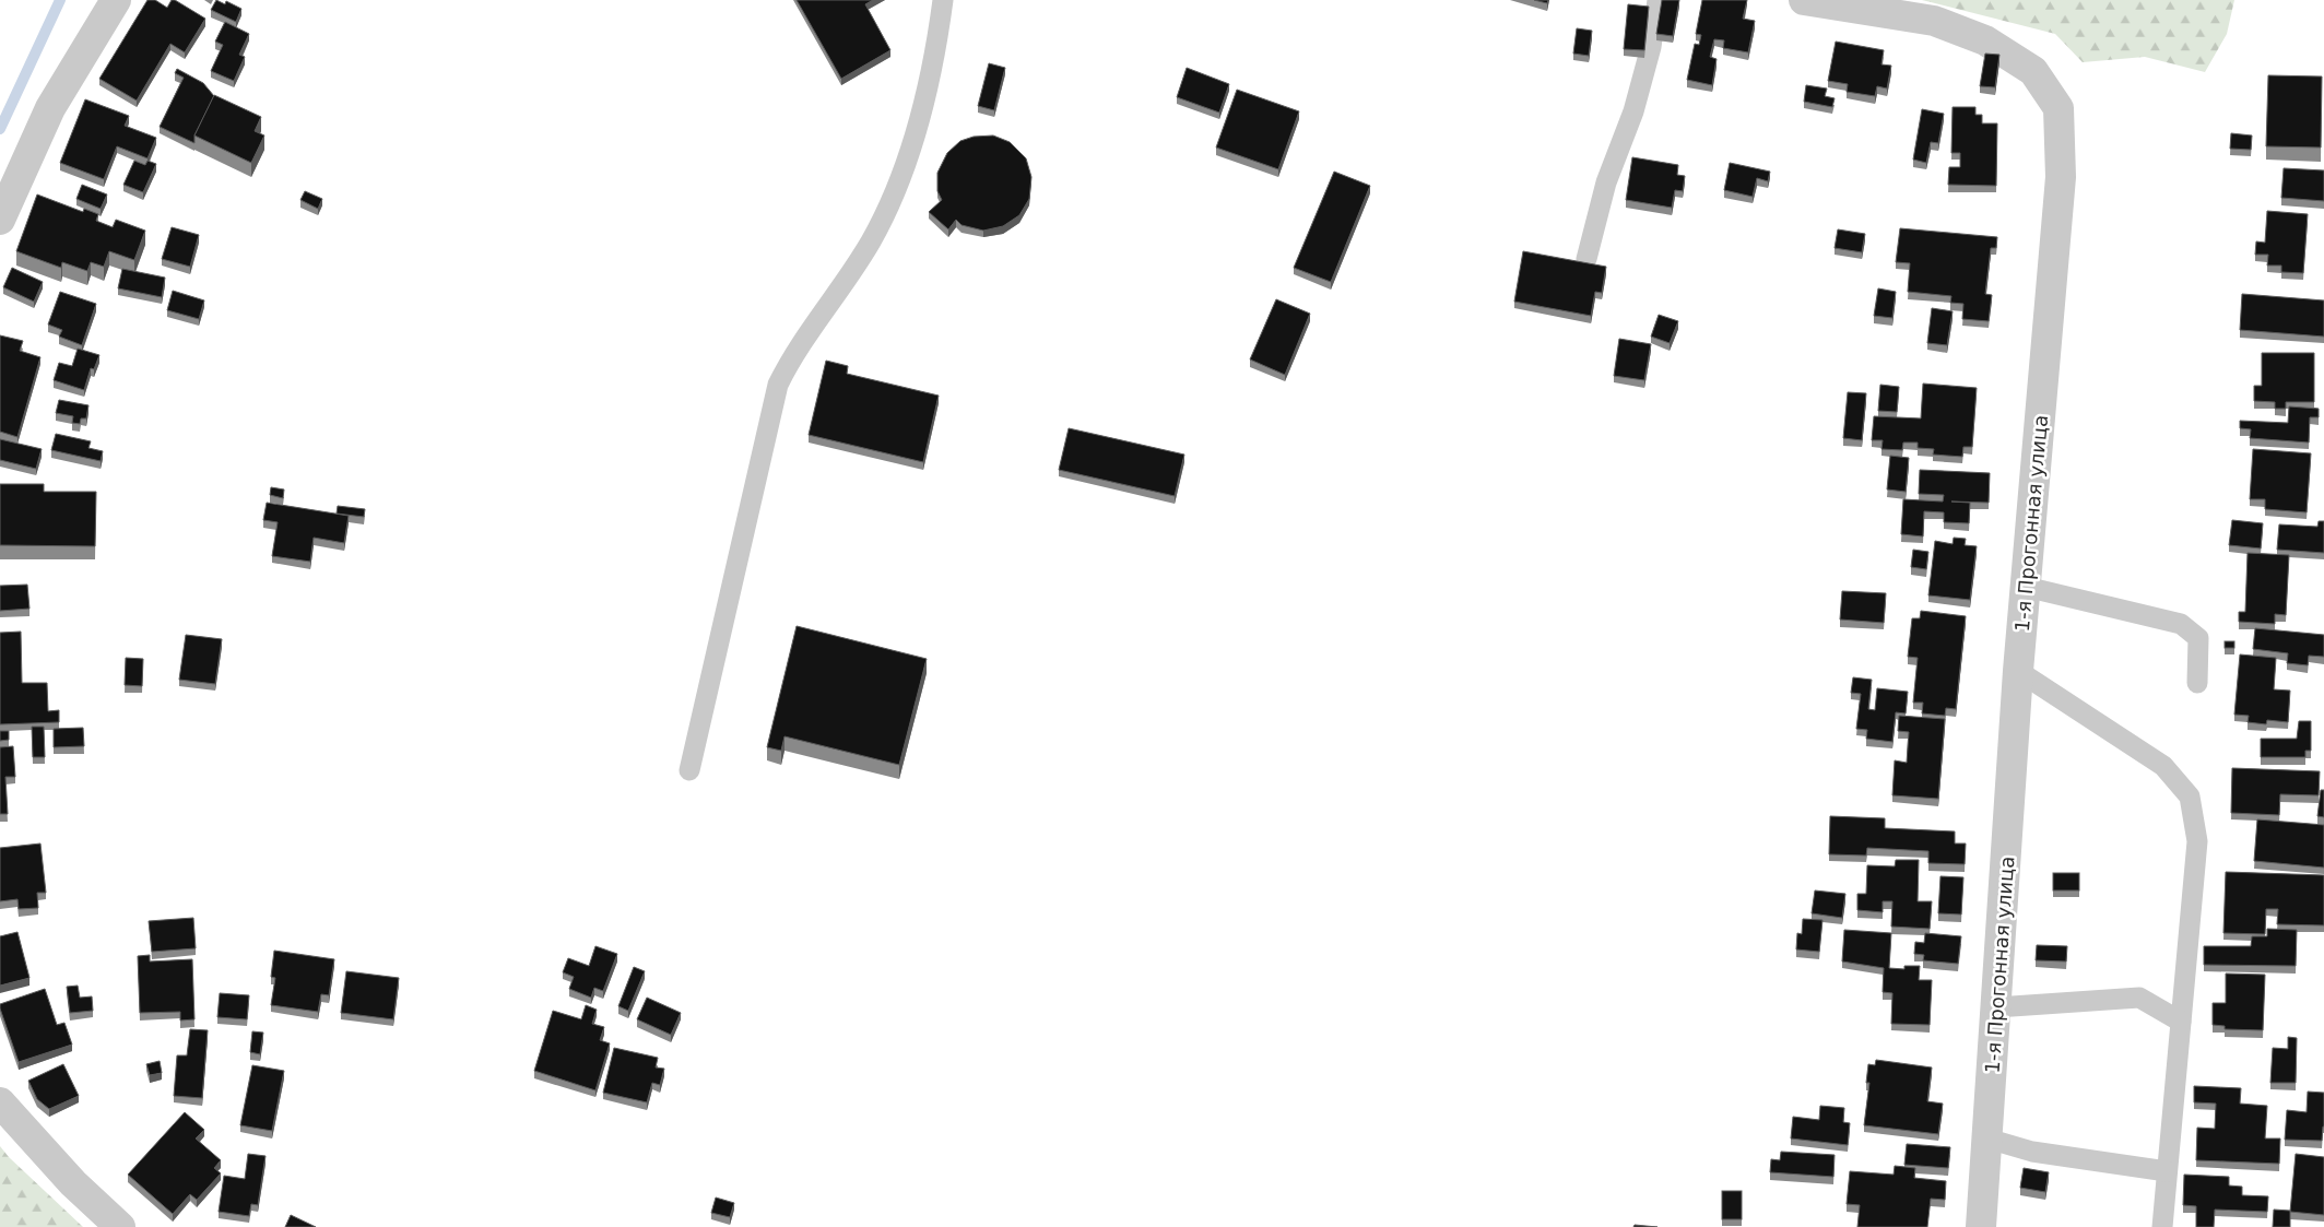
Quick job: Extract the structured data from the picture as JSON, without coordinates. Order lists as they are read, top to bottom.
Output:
{
  "streets": {
    "street": ["1-я Прогонная улица"]
  }
}
